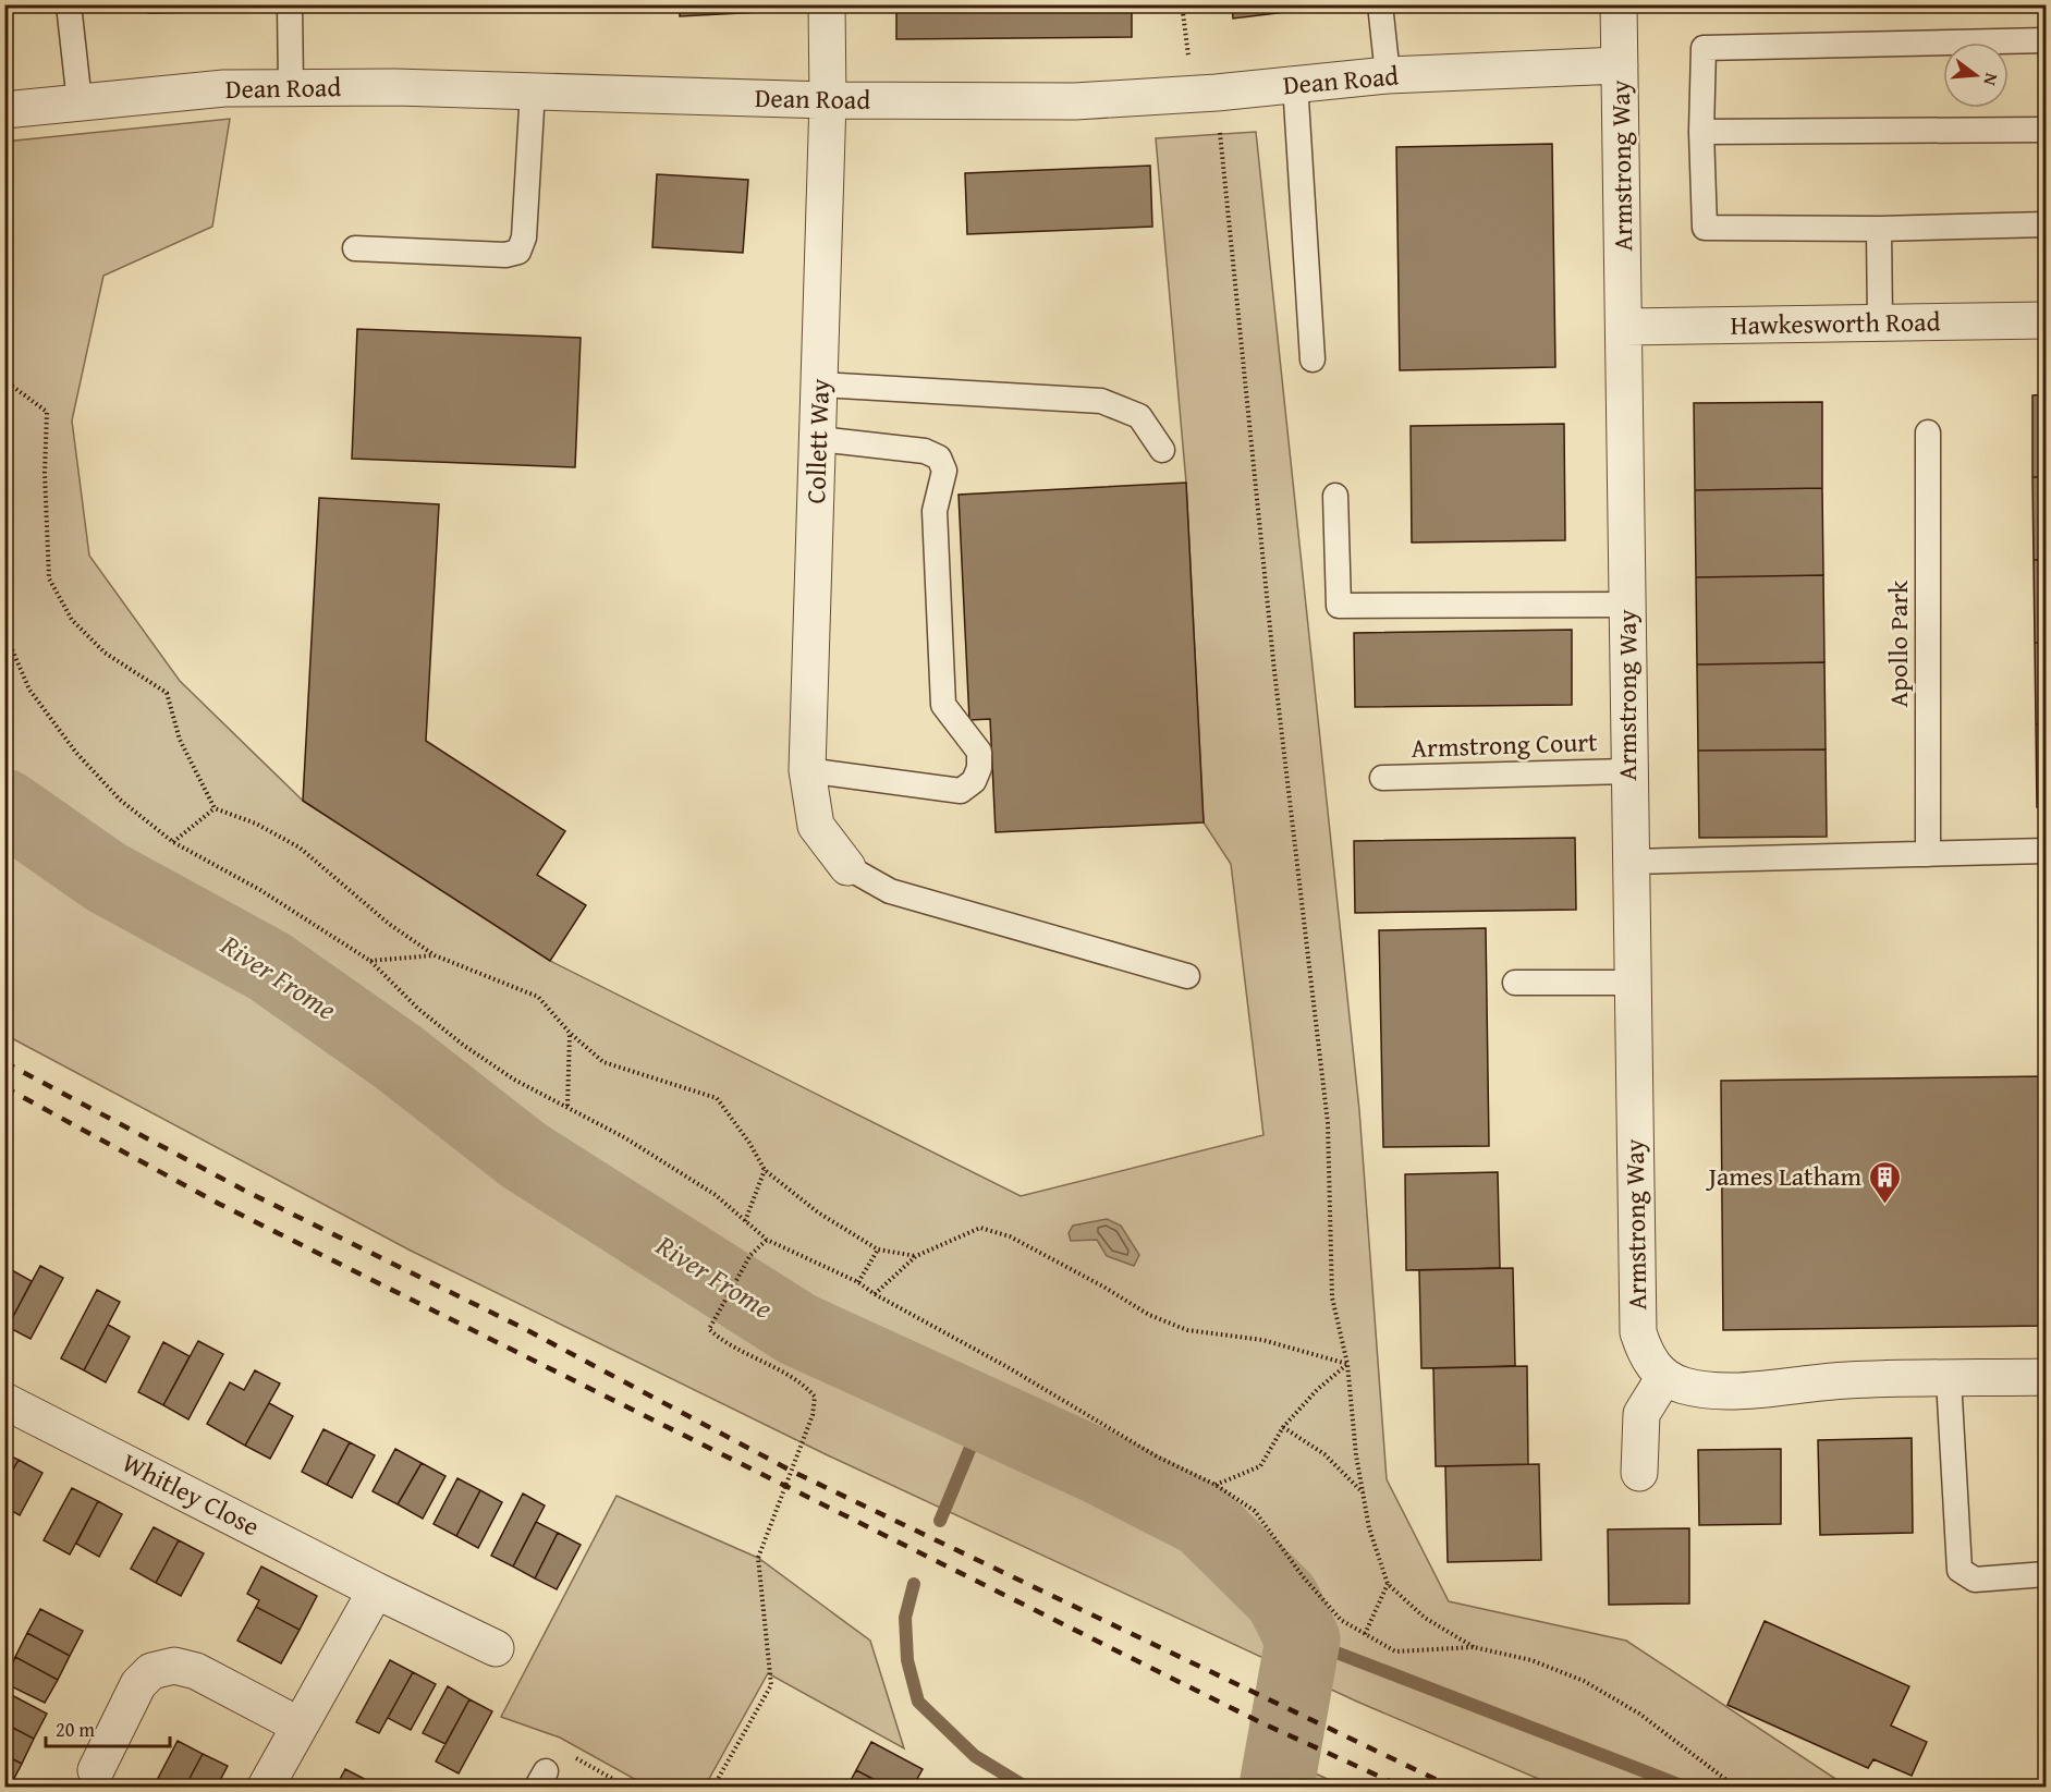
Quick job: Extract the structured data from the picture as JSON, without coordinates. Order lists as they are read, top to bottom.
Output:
{
  "streets": {
    "street": [
      "Dean Road",
      "Armstrong Way",
      "Hawkesworth Road",
      "Collett Way",
      "Whitley Close"
    ],
    "lane": ["Apollo Park", "Armstrong Court"]
  },
  "crossings": [
    ["Dean Road", "Armstrong Way"],
    ["Dean Road", "Collett Way"],
    ["Armstrong Way", "Hawkesworth Road"],
    ["Armstrong Way", "Armstrong Court"]
  ],
  "water": ["River Frome"],
  "places": {
    "building": ["James Latham"]
  },
  "scale_bar": "20 m",
  "north": "right"
}
